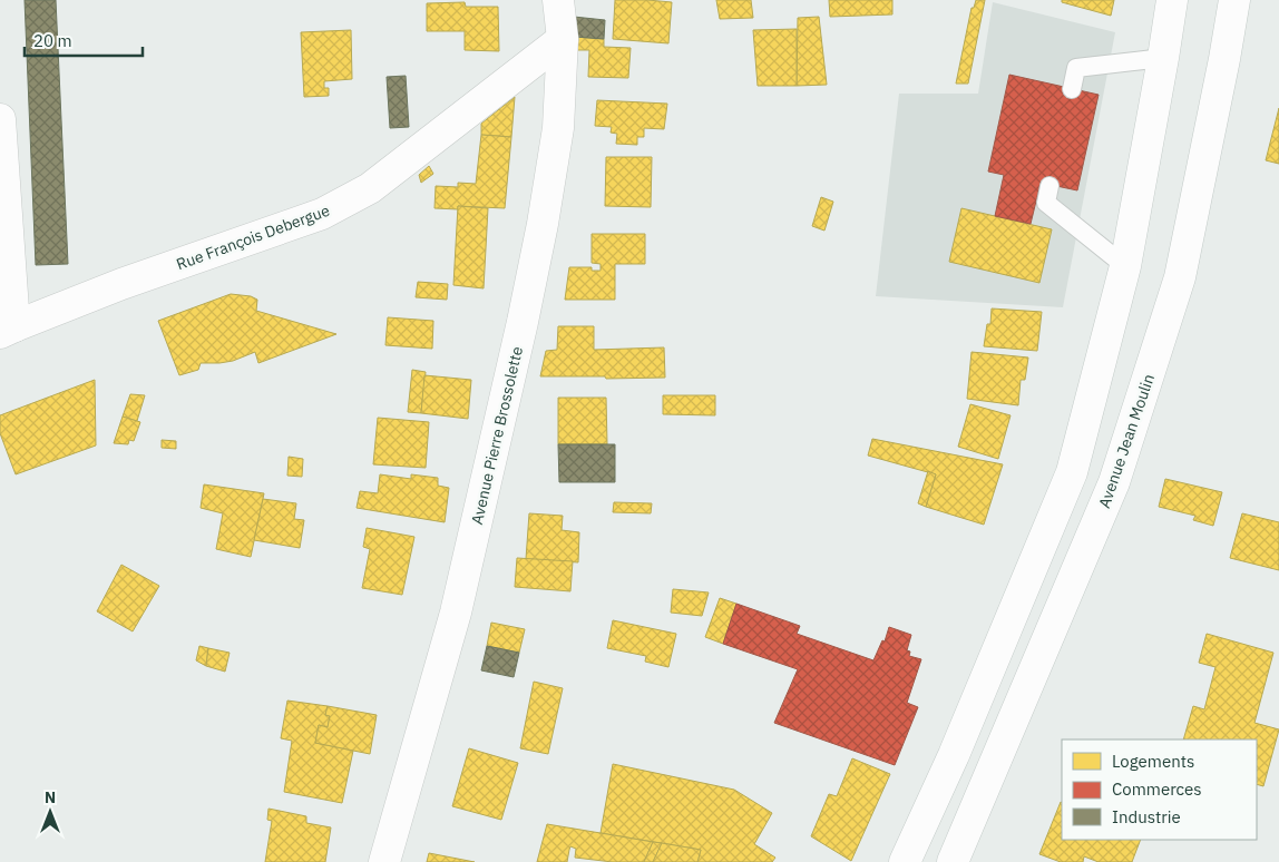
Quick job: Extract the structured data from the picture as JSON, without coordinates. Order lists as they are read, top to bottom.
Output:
{
  "streets": {
    "main road": ["Rue François Debergue", "Avenue Pierre Brossolette", "Avenue Jean Moulin"]
  },
  "crossings": [
    ["Rue François Debergue", "Avenue Pierre Brossolette"]
  ],
  "legend": ["Logements", "Commerces", "Industrie"],
  "scale_bar": "20 m",
  "north": "top"
}
